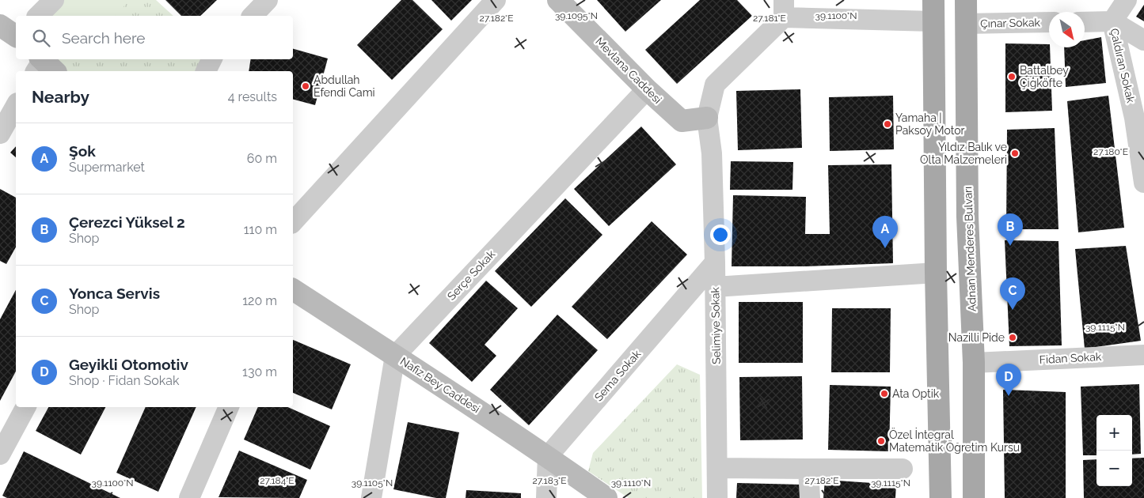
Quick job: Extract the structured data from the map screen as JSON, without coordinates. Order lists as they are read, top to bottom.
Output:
{
  "streets": {
    "main road": ["Adnan Menderes Bulvarı"],
    "street": [
      "Çınar Sokak",
      "Çaldıran Sokak",
      "Mevlana Caddesi",
      "Serçe Sokak",
      "Selimiye Sokak",
      "Fidan Sokak",
      "Sema Sokak",
      "Nafiz Bey Caddesi"
    ]
  },
  "crossings": [
    ["Çınar Sokak", "Adnan Menderes Bulvarı"],
    ["Mevlana Caddesi", "Serçe Sokak"],
    ["Mevlana Caddesi", "Selimiye Sokak"],
    ["Adnan Menderes Bulvarı", "Fidan Sokak"],
    ["Serçe Sokak", "Nafiz Bey Caddesi"],
    ["Selimiye Sokak", "Sema Sokak"],
    ["Sema Sokak", "Nafiz Bey Caddesi"]
  ],
  "places": [
    "Battalbey Çiğköfte",
    "Abdullah Efendi Cami",
    "Yamaha | Paksoy Motor",
    "Yıldız Balık ve Olta Malzemeleri",
    "Nazilli Pide",
    "Ata Optik",
    "Özel İntegral Matematik Öğretim Kursu"
  ],
  "north": "bottom right",
  "page": {
    "search": "Search here",
    "heading": ["Nearby", "4 results"],
    "list": [
      {
        "mark": "A",
        "name": "Şok",
        "note": "Supermarket",
        "value": "60 m"
      },
      {
        "mark": "B",
        "name": "Çerezci Yüksel 2",
        "note": "Shop",
        "value": "110 m"
      },
      {
        "mark": "C",
        "name": "Yonca Servis",
        "note": "Shop",
        "value": "120 m"
      },
      {
        "mark": "D",
        "name": "Geyikli Otomotiv",
        "note": "Shop · Fidan Sokak",
        "value": "130 m"
      }
    ],
    "pins": [
      "B",
      "A",
      "C",
      "D"
    ],
    "map_buttons": ["+", "−"]
  },
  "coordinates": [
    "39.1100°N",
    "39.1095°N",
    "27.182°E",
    "27.181°E",
    "27.180°E",
    "39.1115°N",
    "27.184°E",
    "27.183°E",
    "39.1105°N",
    "39.1110°N"
  ]
}
